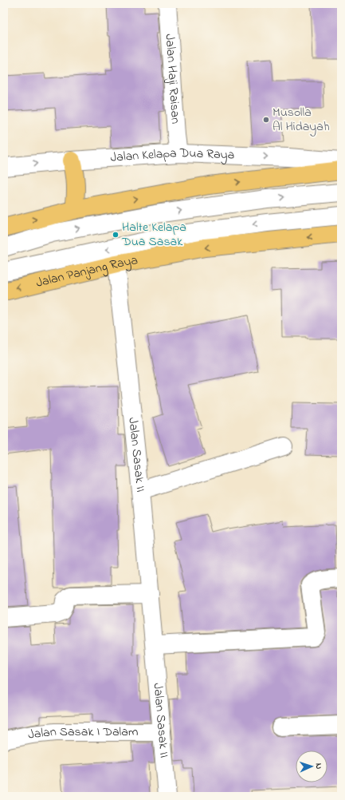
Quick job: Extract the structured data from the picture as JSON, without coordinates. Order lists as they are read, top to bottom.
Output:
{
  "streets": {
    "main road": ["Jalan Panjang Raya"],
    "street": [
      "Jalan Haji Raisan",
      "Jalan Kelapa Dua Raya",
      "Jalan Sasak II",
      "Jalan Sasak I Dalam"
    ]
  },
  "crossings": [
    ["Jalan Haji Raisan", "Jalan Kelapa Dua Raya"],
    ["Jalan Panjang Raya", "Jalan Sasak II"],
    ["Jalan Sasak II", "Jalan Sasak I Dalam"]
  ],
  "places": ["Musolla Al Hidayah", "Halte Kelapa Dua Sasak"],
  "north": "right"
}
